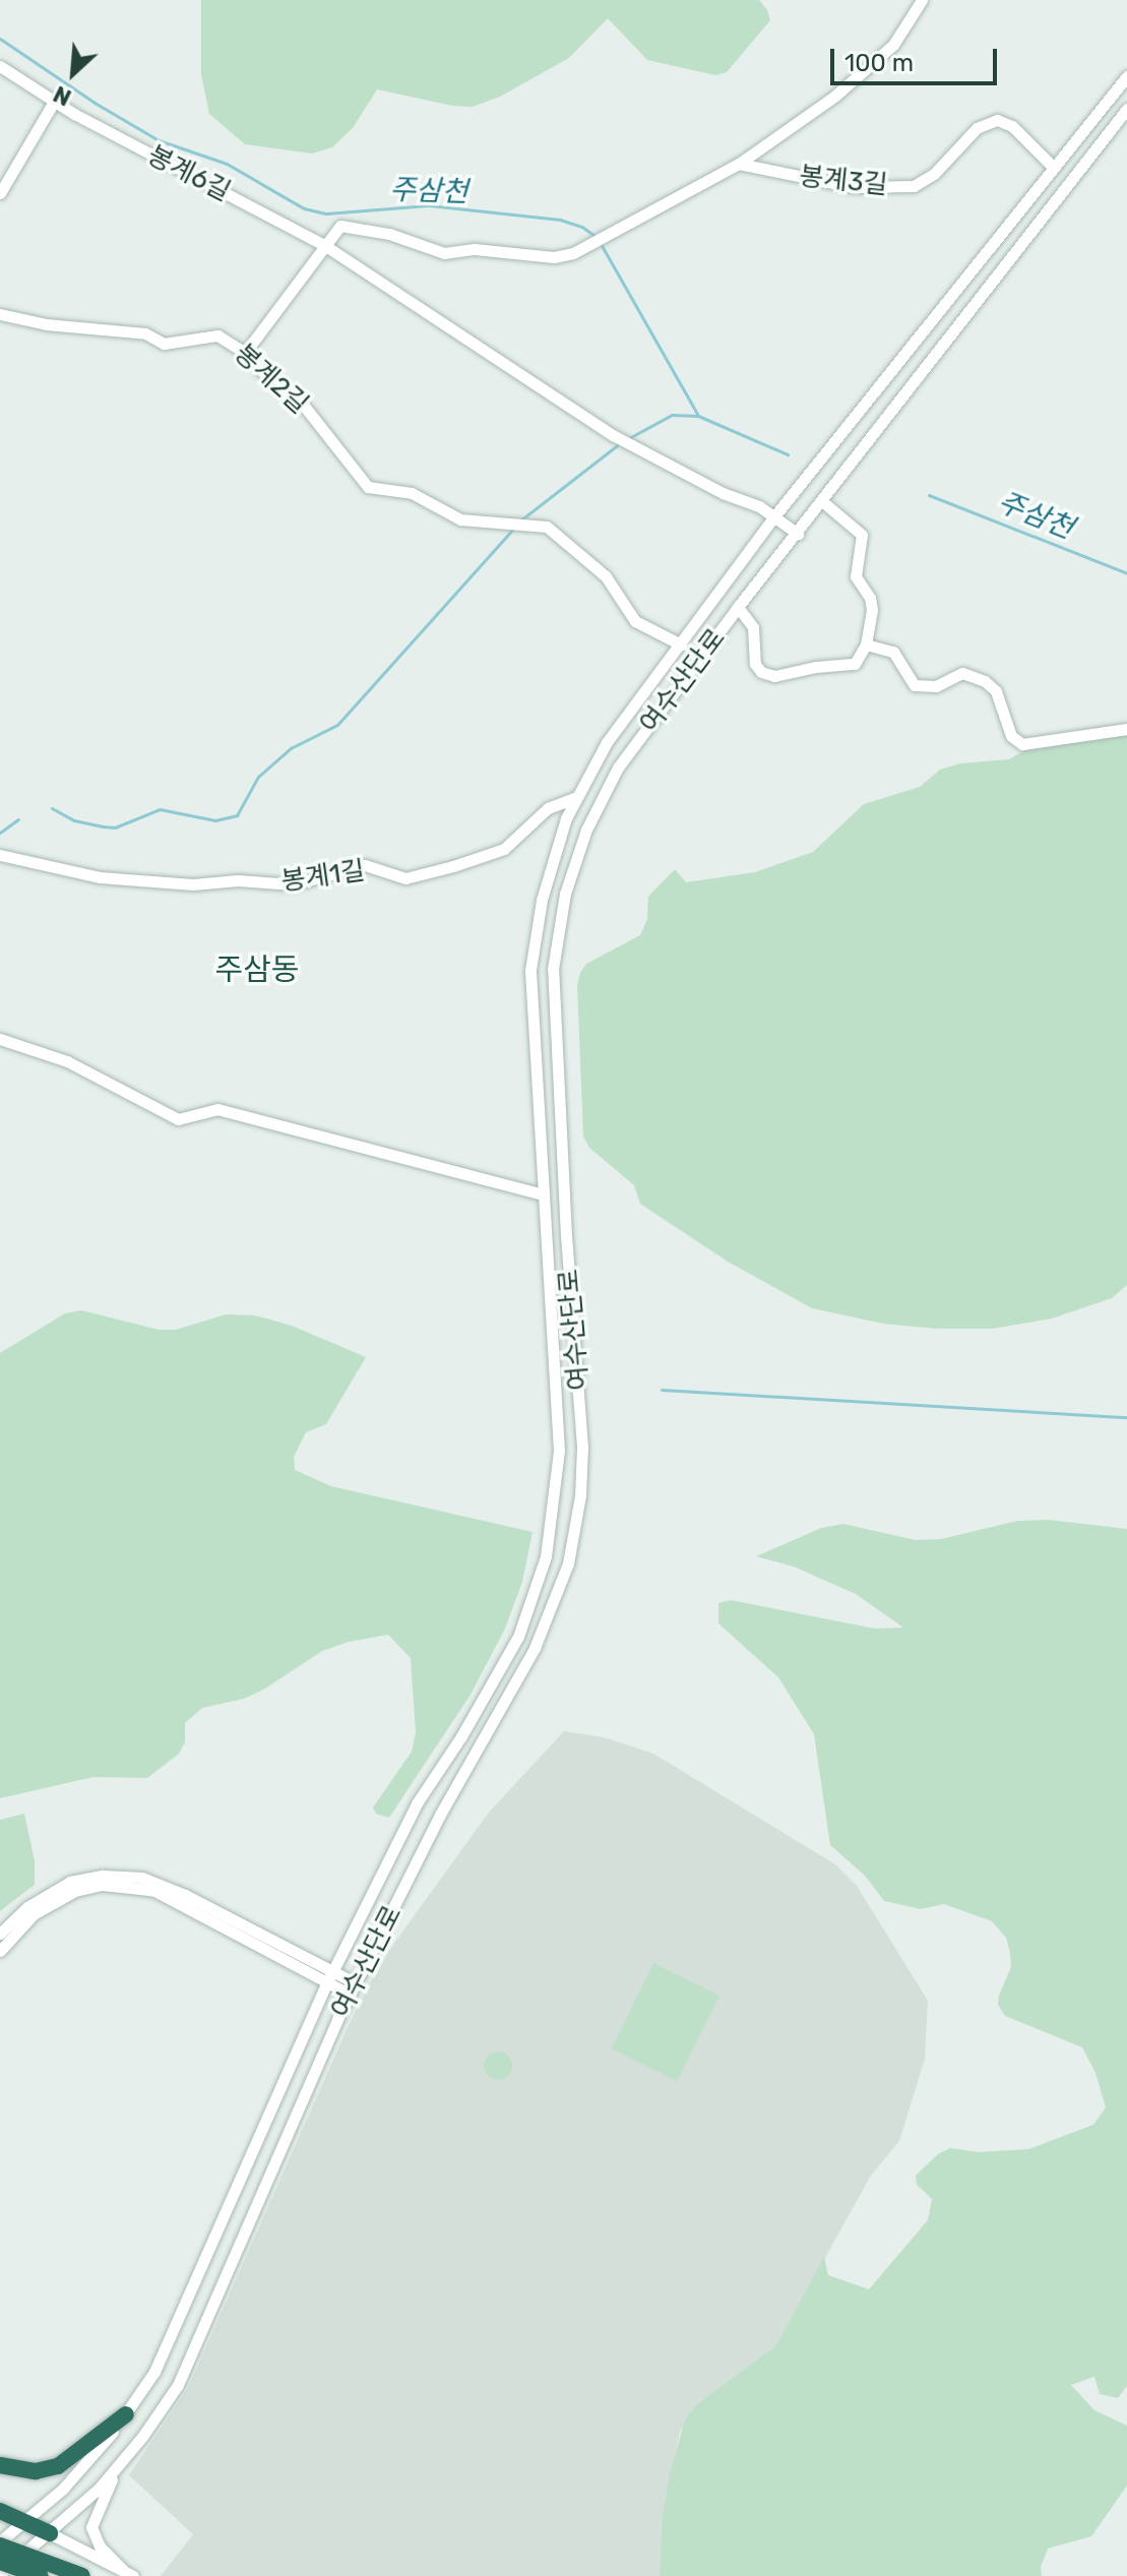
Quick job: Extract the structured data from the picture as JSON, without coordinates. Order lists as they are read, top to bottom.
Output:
{
  "streets": {
    "street": [
      "봉계6길",
      "봉계3길",
      "봉계2길",
      "여수산단로",
      "봉계1길"
    ]
  },
  "crossings": [
    ["봉계3길", "여수산단로"],
    ["봉계2길", "여수산단로"],
    ["여수산단로", "봉계1길"]
  ],
  "districts": ["주삼동"],
  "water": ["주삼천"],
  "scale_bar": "100 m",
  "north": "bottom left"
}
